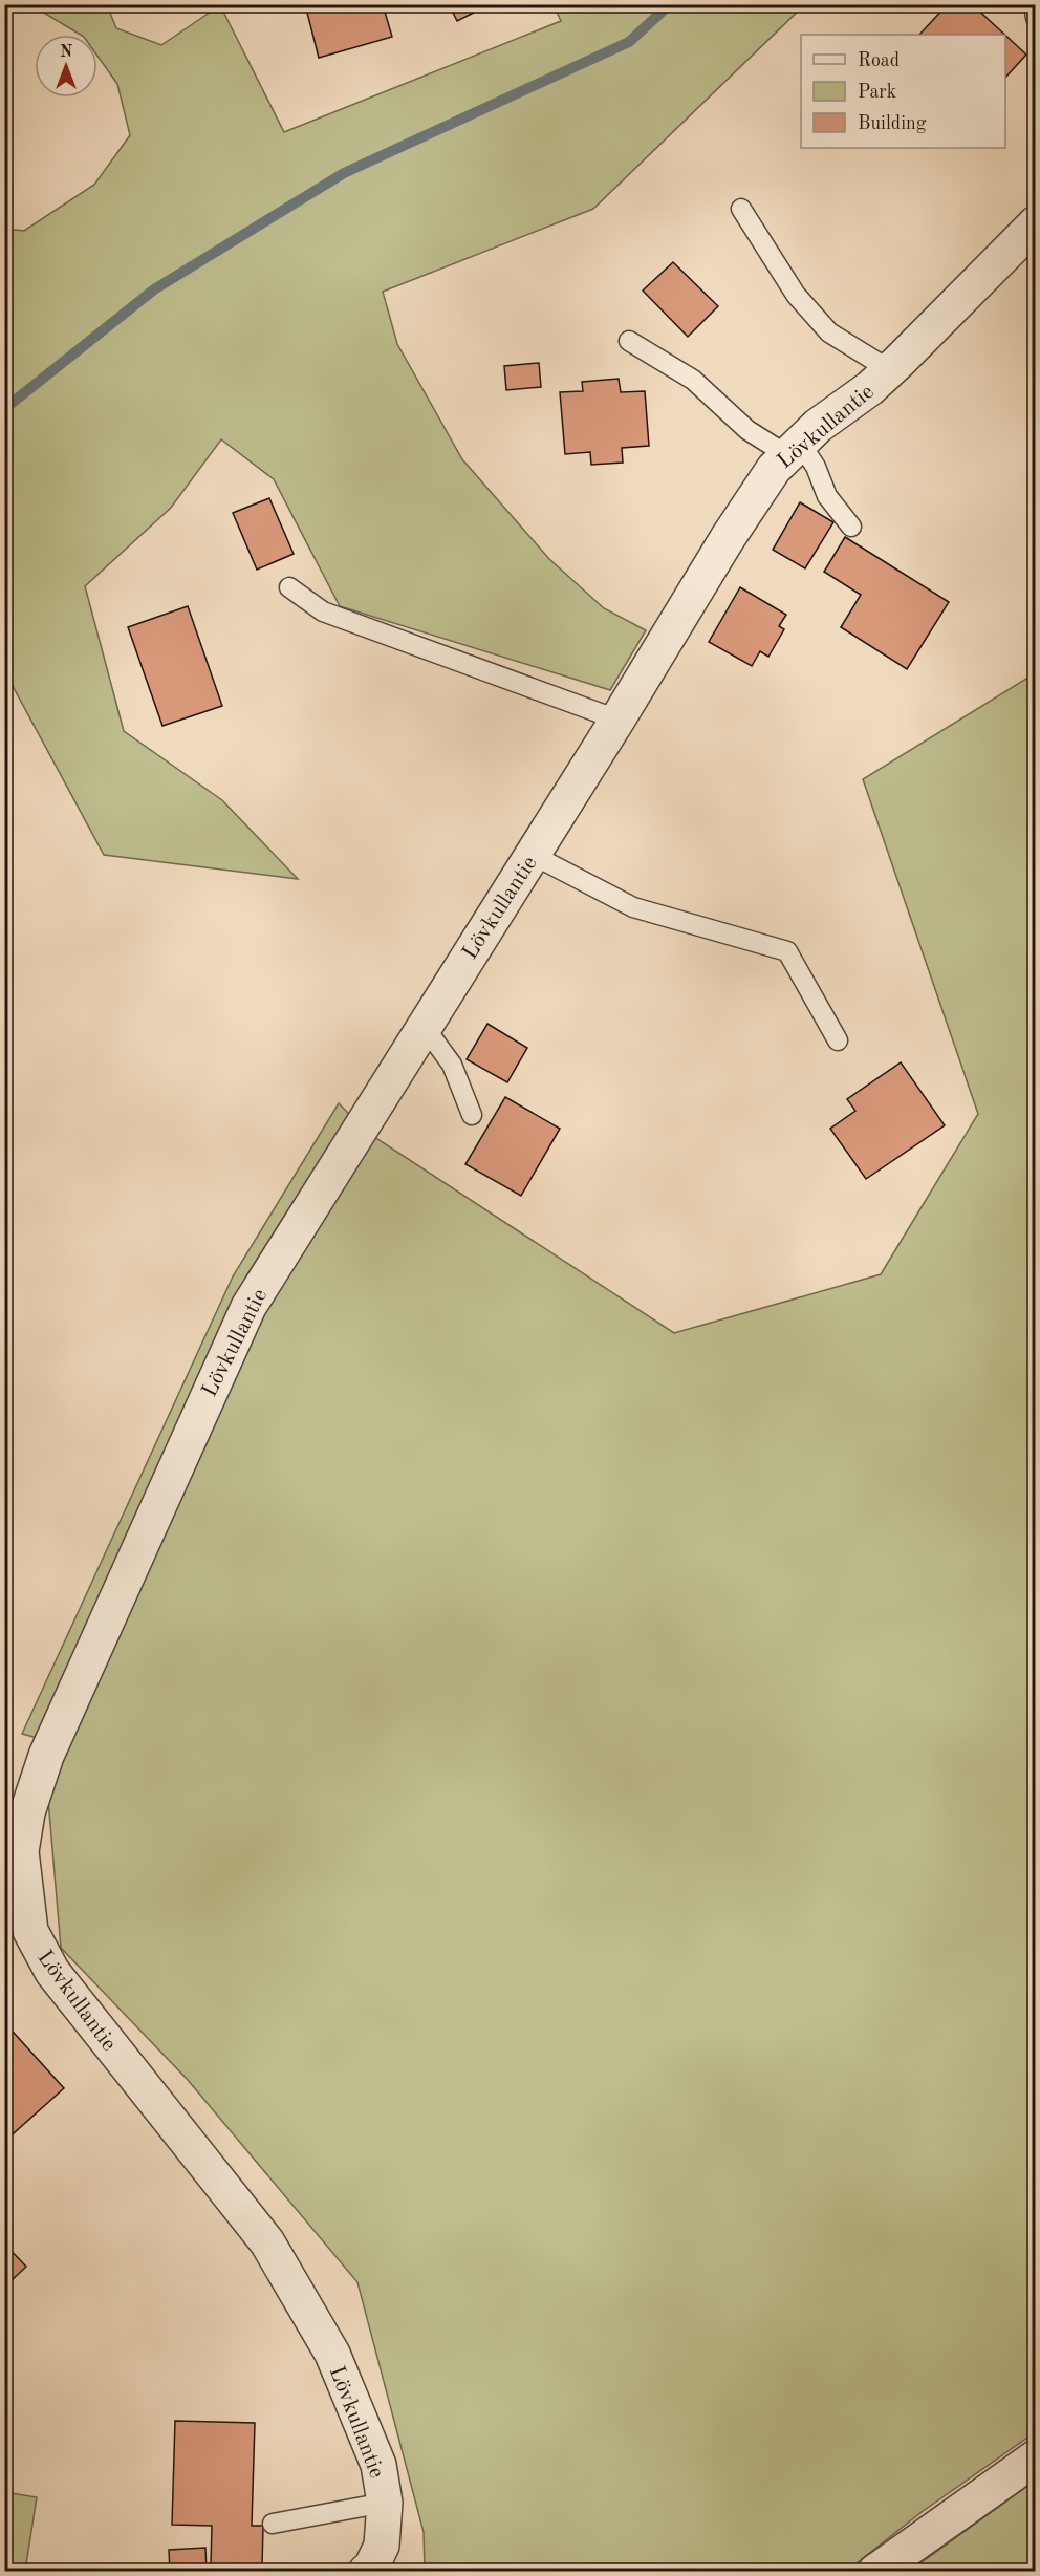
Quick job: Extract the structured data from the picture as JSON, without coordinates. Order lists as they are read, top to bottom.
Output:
{
  "streets": {
    "street": ["Lövkullantie"]
  },
  "legend": ["Road", "Park", "Building"],
  "north": "top"
}
